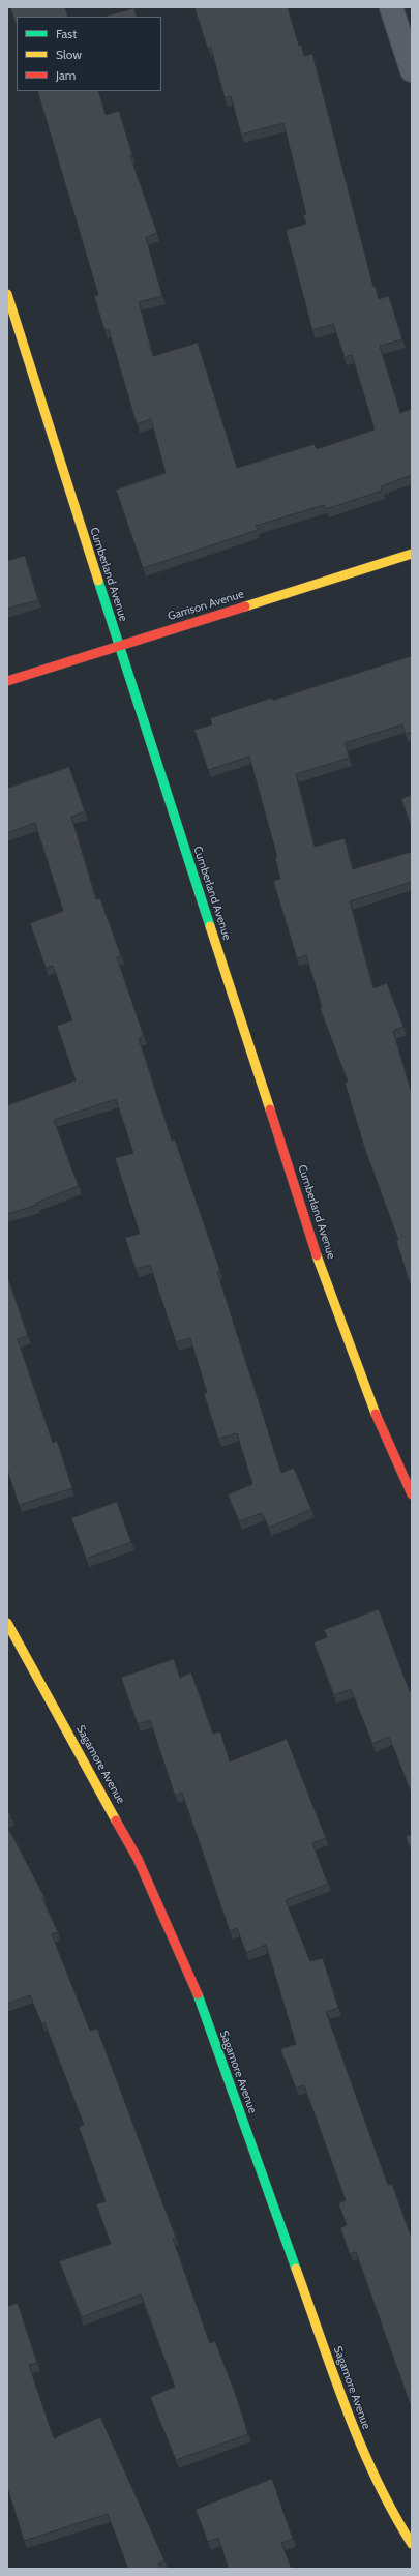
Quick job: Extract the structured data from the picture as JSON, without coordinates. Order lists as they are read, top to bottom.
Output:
{
  "streets": {
    "street": ["Cumberland Avenue", "Garrison Avenue", "Sagamore Avenue"]
  },
  "crossings": [
    ["Cumberland Avenue", "Garrison Avenue"]
  ],
  "legend": ["Fast", "Slow", "Jam"]
}
